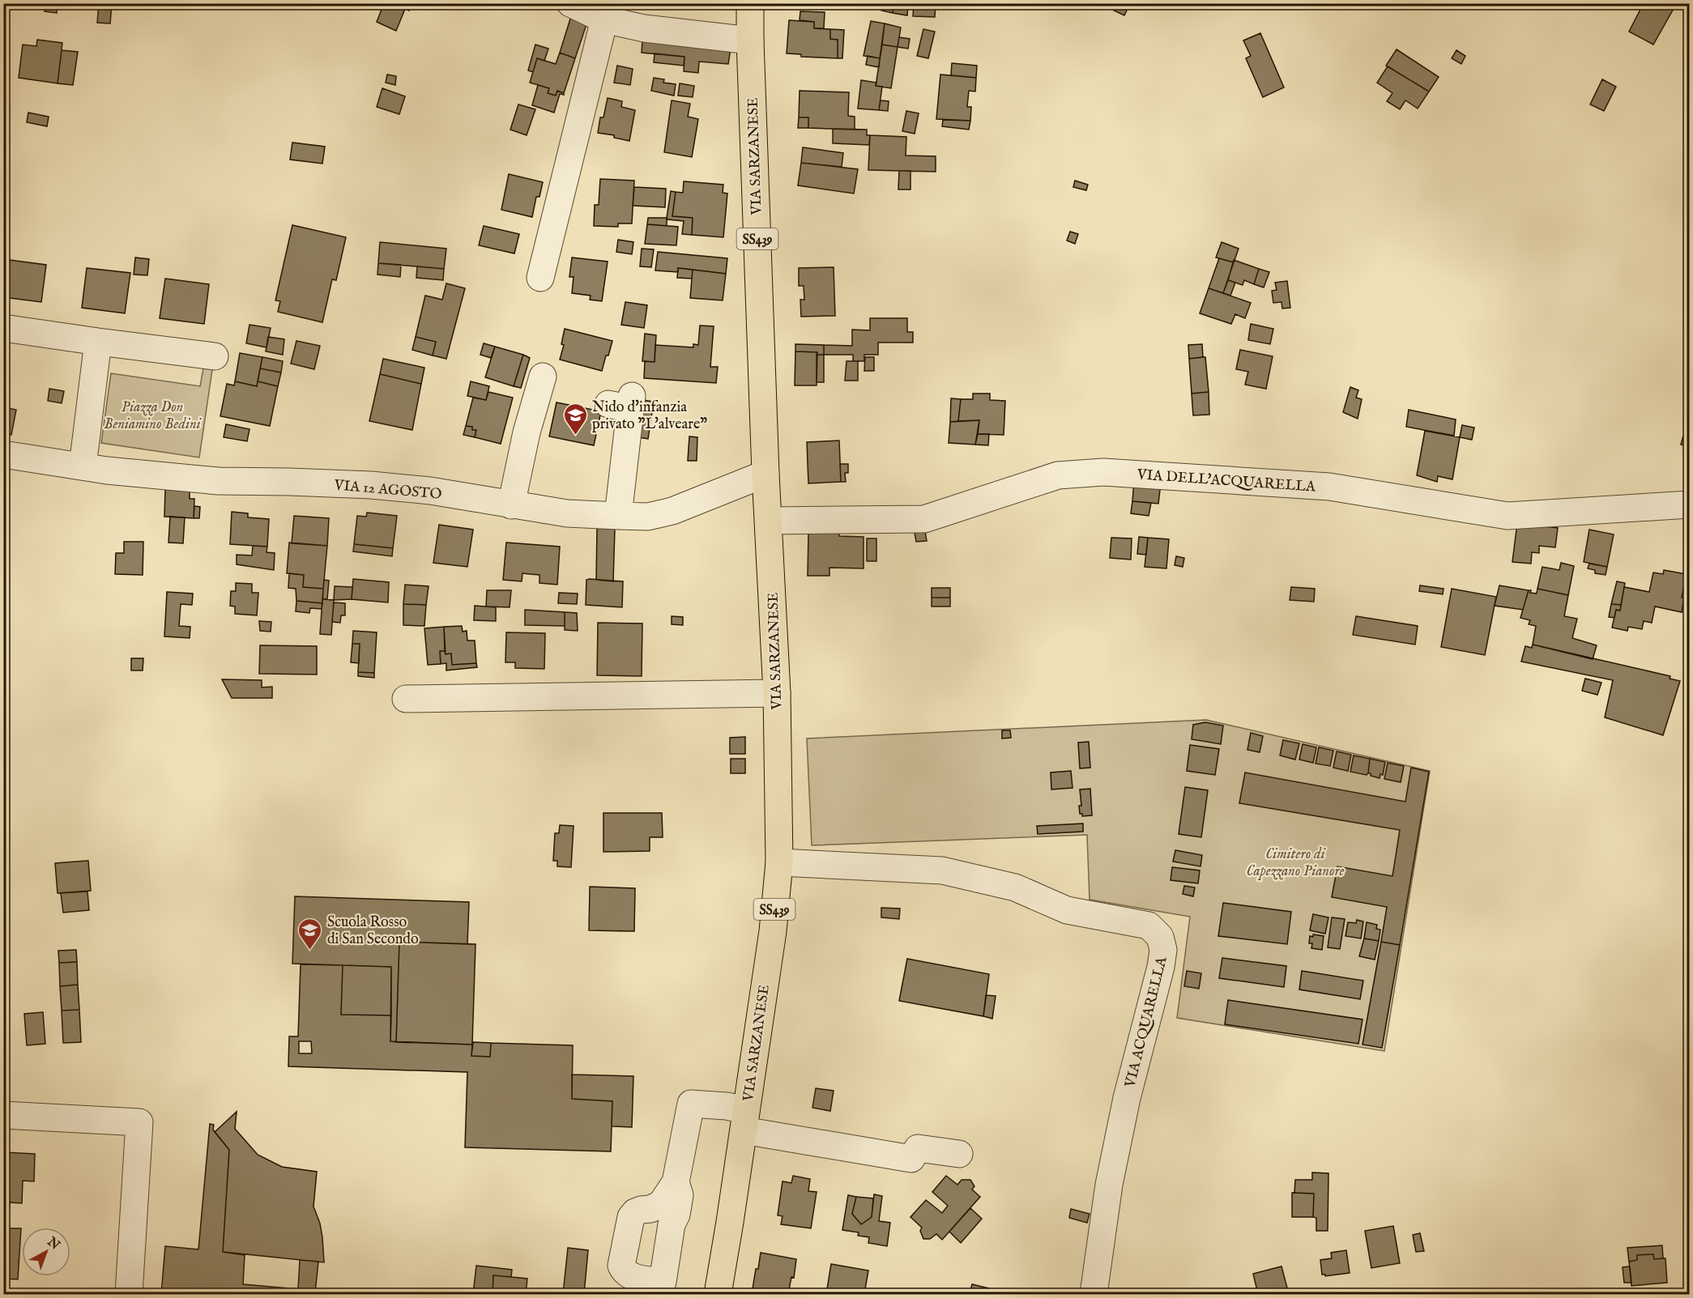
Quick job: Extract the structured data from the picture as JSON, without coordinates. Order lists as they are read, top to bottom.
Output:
{
  "streets": {
    "main road": ["VIA SARZANESE", "SS439"],
    "street": ["VIA DELL'ACQUARELLA", "VIA 12 AGOSTO", "VIA ACQUARELLA"]
  },
  "crossings": [
    ["VIA SARZANESE", "VIA DELL'ACQUARELLA"],
    ["VIA SARZANESE", "VIA 12 AGOSTO"],
    ["VIA SARZANESE", "VIA ACQUARELLA"]
  ],
  "parks": ["Piazza Don Beniamino Bedini", "Cimitero di Capezzano Pianore"],
  "places": {
    "school or university": ["Nido d'infanzia privato \"L'alveare\"", "Scuola Rosso di San Secondo"]
  },
  "north": "top right"
}
